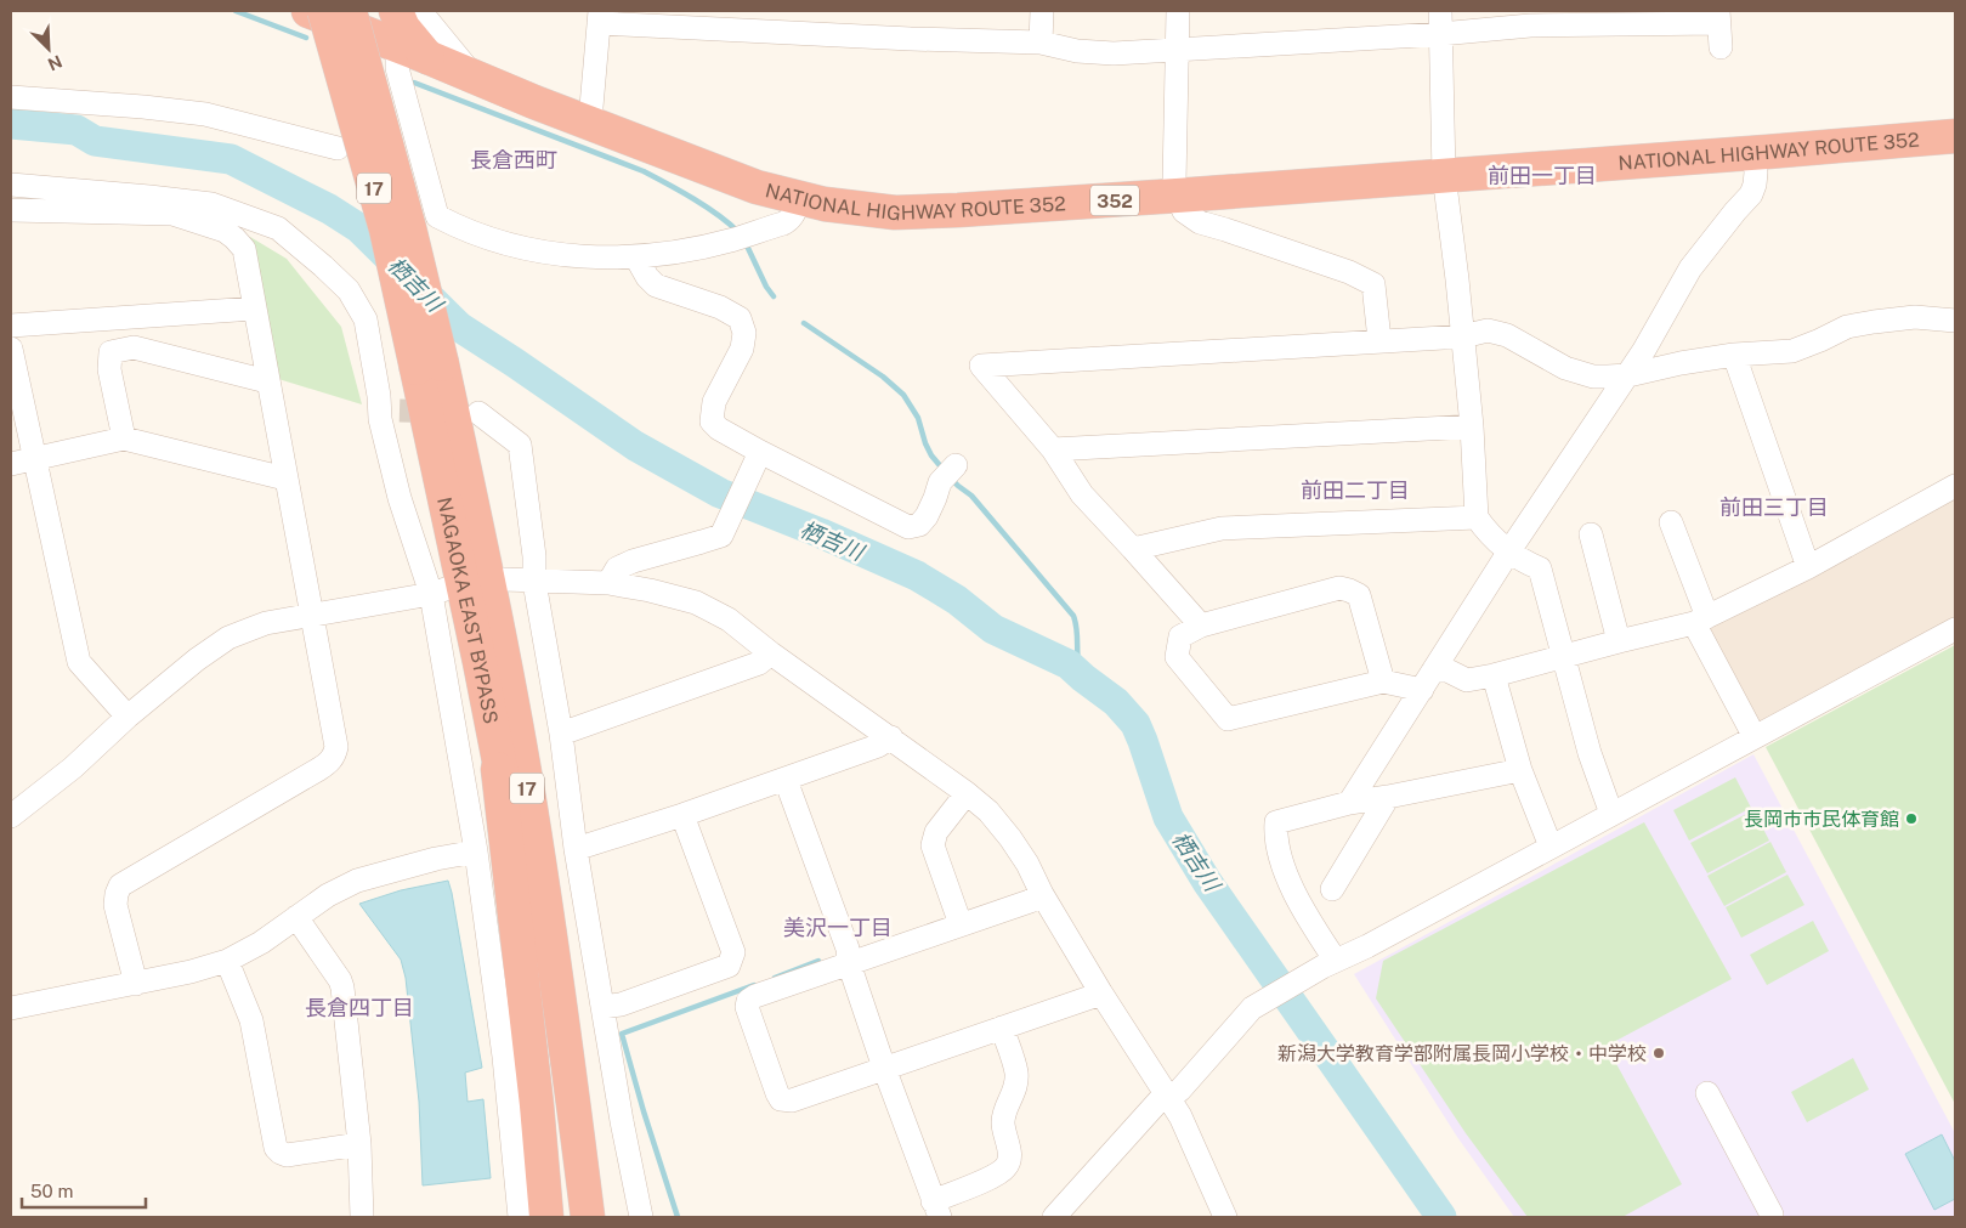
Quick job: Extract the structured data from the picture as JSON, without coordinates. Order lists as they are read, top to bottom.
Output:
{
  "streets": {
    "highway": [
      "NATIONAL HIGHWAY ROUTE 352",
      "17",
      "352",
      "NAGAOKA EAST BYPASS"
    ]
  },
  "crossings": [
    ["NATIONAL HIGHWAY ROUTE 352", "NAGAOKA EAST BYPASS"],
    ["17", "NAGAOKA EAST BYPASS"]
  ],
  "districts": [
    "長倉西町",
    "前田一丁目",
    "前田二丁目",
    "前田三丁目",
    "美沢一丁目",
    "長倉四丁目"
  ],
  "water": ["栖吉川"],
  "places": ["長岡市市民体育館", "新潟大学教育学部附属長岡小学校・中学校"],
  "scale_bar": "50 m",
  "north": "bottom right"
}
